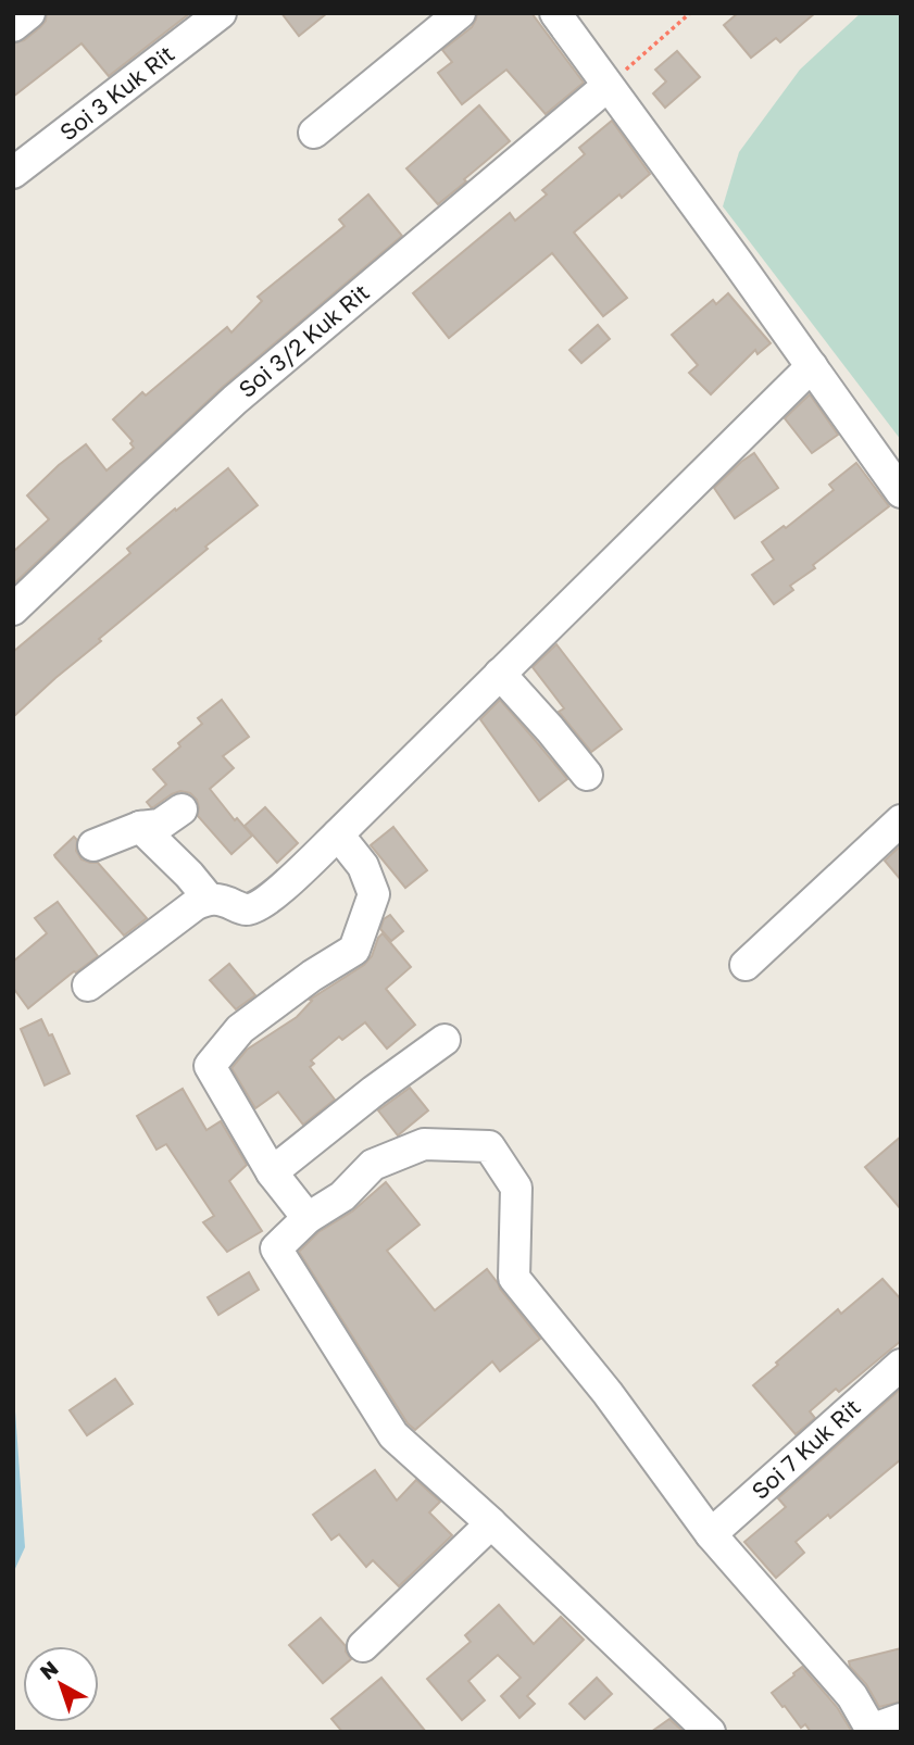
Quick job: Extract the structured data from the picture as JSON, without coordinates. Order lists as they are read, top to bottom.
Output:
{
  "streets": {
    "street": ["Soi 3 Kuk Rit", "Soi 3/2 Kuk Rit", "Soi 7 Kuk Rit"]
  },
  "north": "top left"
}
